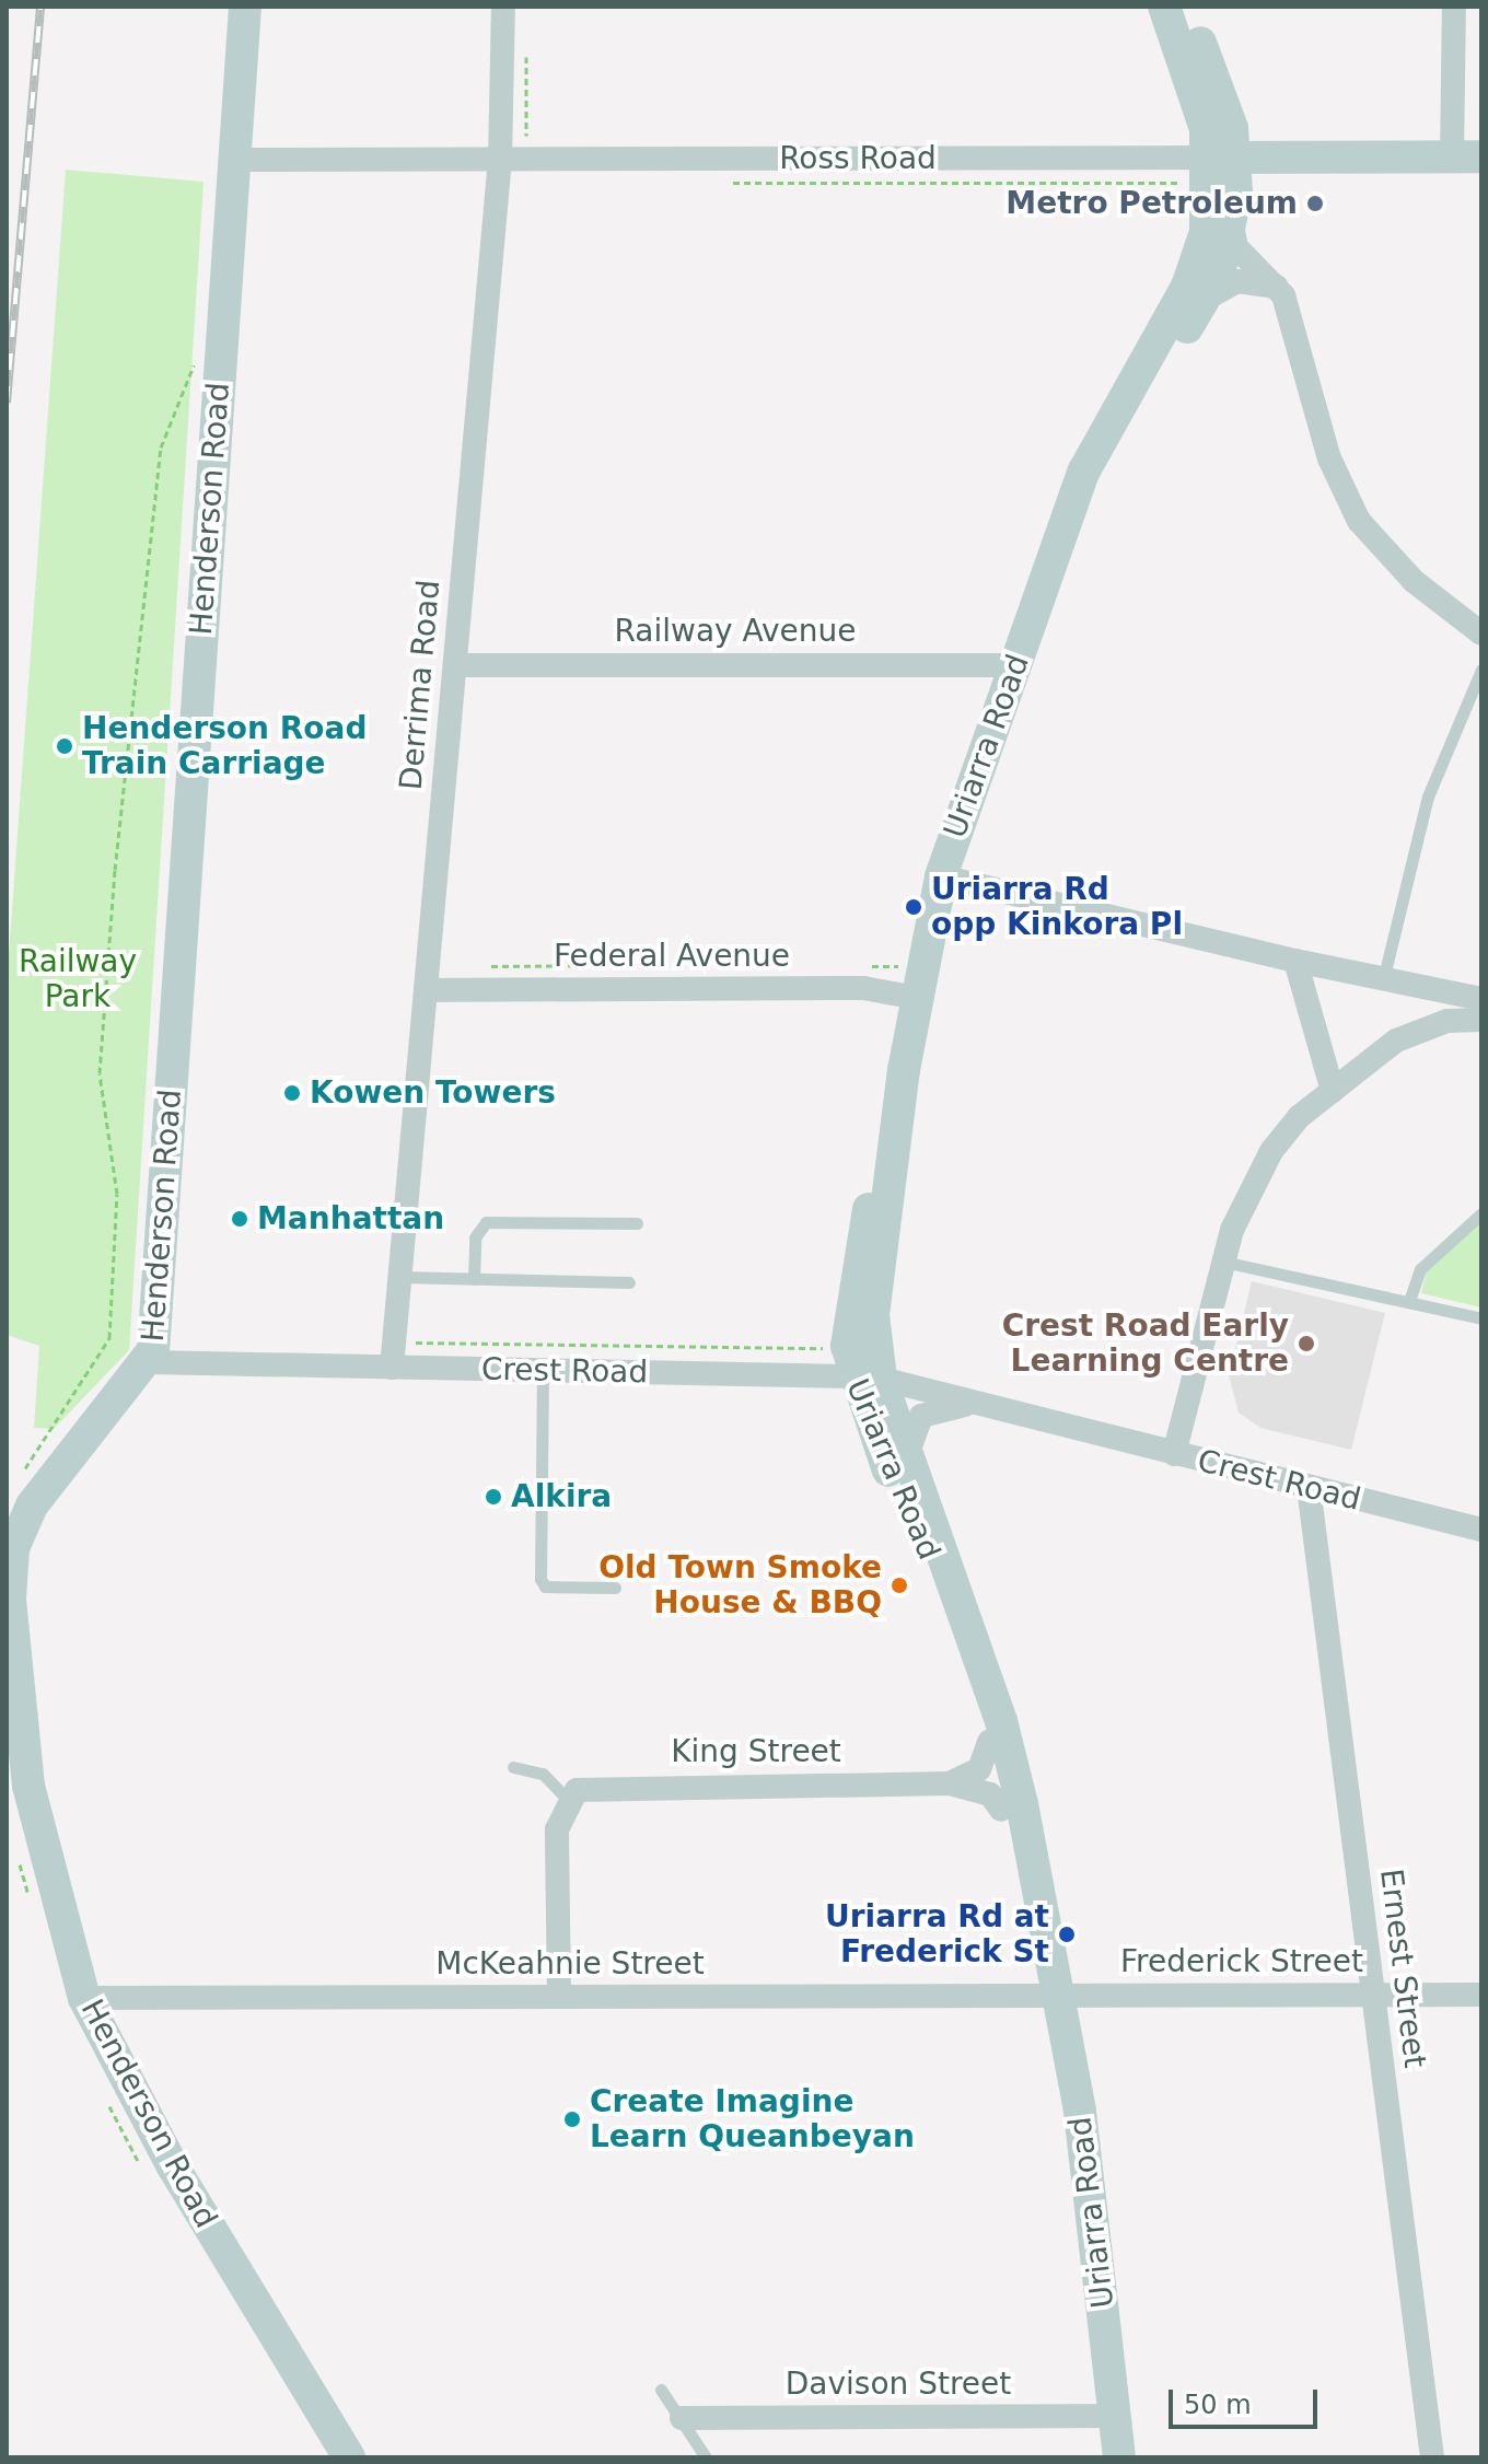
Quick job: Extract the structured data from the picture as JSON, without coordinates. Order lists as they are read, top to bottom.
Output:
{
  "streets": {
    "main road": ["Ross Road", "Henderson Road", "Uriarra Road"],
    "street": [
      "Railway Avenue",
      "Derrima Road",
      "Federal Avenue",
      "Crest Road",
      "King Street",
      "Frederick Street",
      "McKeahnie Street",
      "Ernest Street",
      "Davison Street"
    ]
  },
  "crossings": [
    ["Ross Road", "Henderson Road"],
    ["Ross Road", "Derrima Road"],
    ["Ross Road", "Uriarra Road"],
    ["Henderson Road", "Crest Road"],
    ["Henderson Road", "McKeahnie Street"],
    ["Railway Avenue", "Derrima Road"],
    ["Railway Avenue", "Uriarra Road"],
    ["Derrima Road", "Federal Avenue"],
    ["Derrima Road", "Crest Road"],
    ["Uriarra Road", "Federal Avenue"],
    ["Uriarra Road", "Crest Road"],
    ["Uriarra Road", "King Street"],
    ["Uriarra Road", "Frederick Street"],
    ["Uriarra Road", "McKeahnie Street"],
    ["Uriarra Road", "Davison Street"],
    ["Crest Road", "Ernest Street"],
    ["Frederick Street", "McKeahnie Street"],
    ["Frederick Street", "Ernest Street"]
  ],
  "parks": ["Railway Park"],
  "places": [
    "Metro Petroleum",
    "Henderson Road Train Carriage",
    "Uriarra Rd opp Kinkora Pl",
    "Kowen Towers",
    "Manhattan",
    "Crest Road Early Learning Centre",
    "Alkira",
    "Old Town Smoke House & BBQ",
    "Uriarra Rd at Frederick St",
    "Create Imagine Learn Queanbeyan"
  ],
  "scale_bar": "50 m"
}
